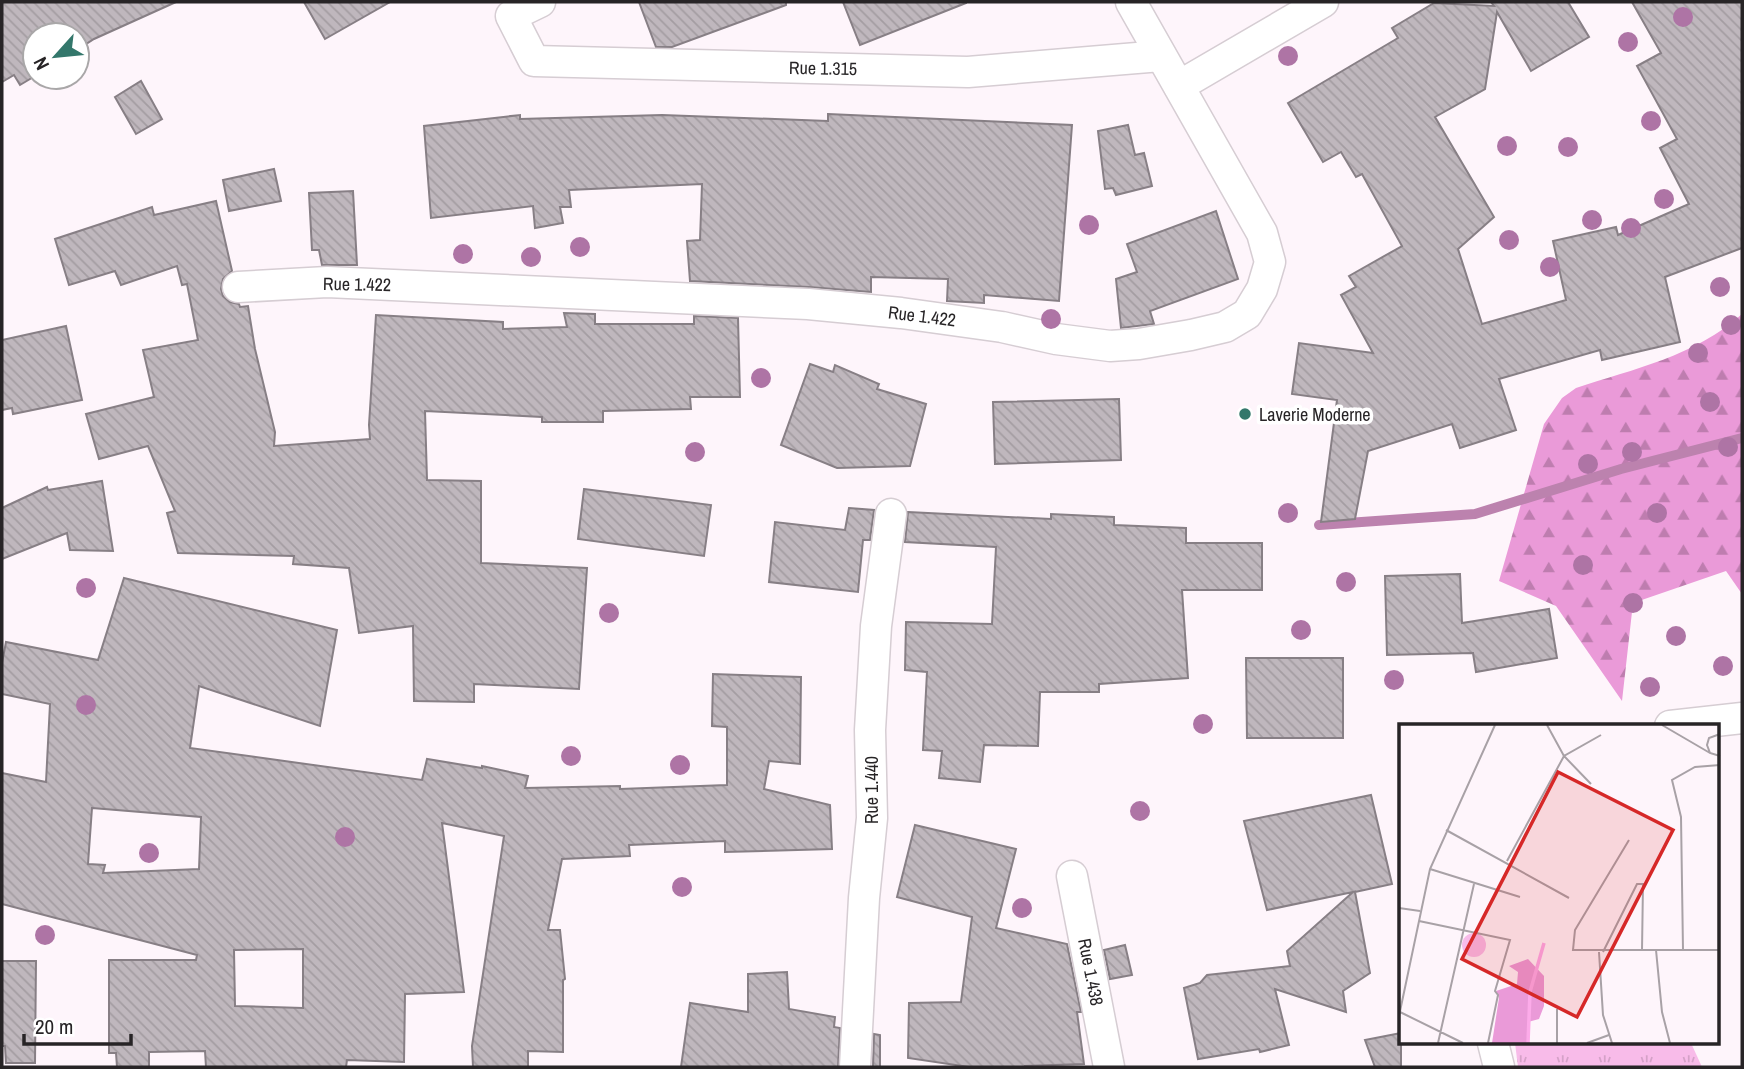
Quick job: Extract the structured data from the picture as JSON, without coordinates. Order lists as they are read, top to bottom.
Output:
{
  "streets": {
    "street": [
      "Rue 1.315",
      "Rue 1.422",
      "Rue 1.440",
      "Rue 1.438"
    ]
  },
  "crossings": [
    ["Rue 1.315", "Rue 1.422"]
  ],
  "places": ["Laverie Moderne"],
  "scale_bar": "20 m",
  "north": "bottom left"
}
